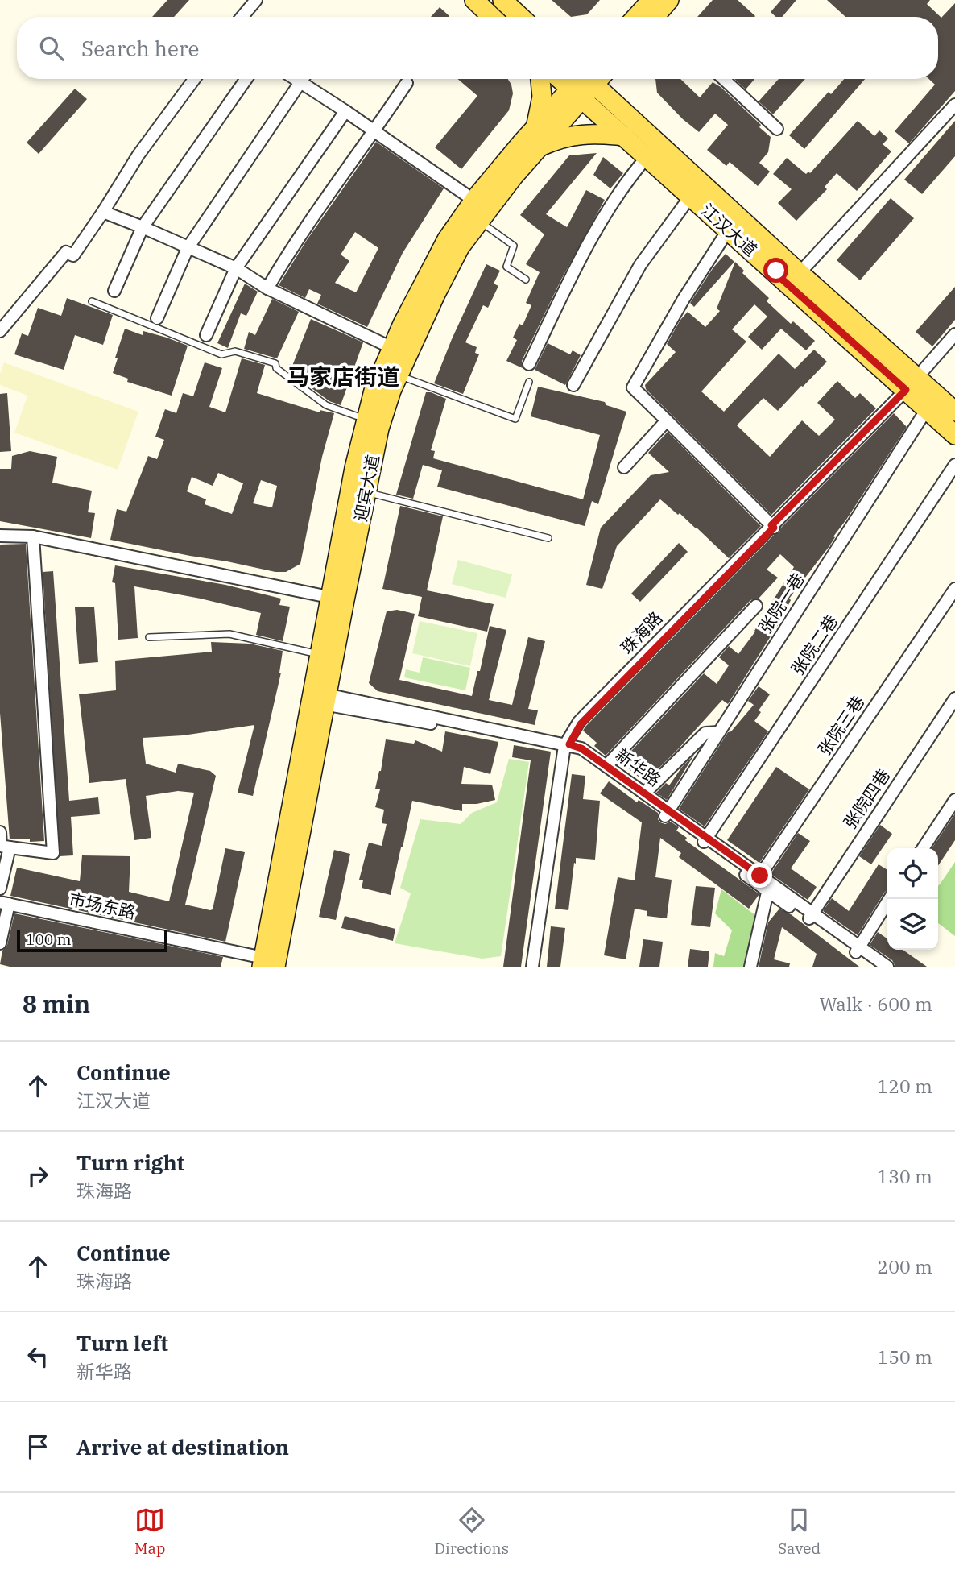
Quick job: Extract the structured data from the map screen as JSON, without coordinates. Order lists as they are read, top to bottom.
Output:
{
  "streets": {
    "main road": ["江汉大道", "迎宾大道"],
    "street": [
      "张院一巷",
      "珠海路",
      "张院二巷",
      "张院三巷",
      "新华路",
      "张院四巷",
      "市场东路"
    ]
  },
  "crossings": [
    ["江汉大道", "迎宾大道"],
    ["江汉大道", "张院一巷"],
    ["江汉大道", "珠海路"],
    ["迎宾大道", "新华路"],
    ["迎宾大道", "市场东路"],
    ["张院一巷", "新华路"],
    ["珠海路", "新华路"],
    ["张院二巷", "新华路"],
    ["张院三巷", "新华路"],
    ["新华路", "张院四巷"]
  ],
  "districts": ["马家店街道"],
  "scale_bar": "100 m",
  "page": {
    "search": "Search here",
    "scale": "100 m",
    "heading": ["8 min", "Walk · 600 m"],
    "list": [
      ["Continue", "江汉大道", "120 m"],
      ["Turn right", "珠海路", "130 m"],
      ["Continue", "珠海路", "200 m"],
      ["Turn left", "新华路", "150 m"],
      "Arrive at destination"
    ],
    "nav": ["Map", "Directions", "Saved"]
  }
}
